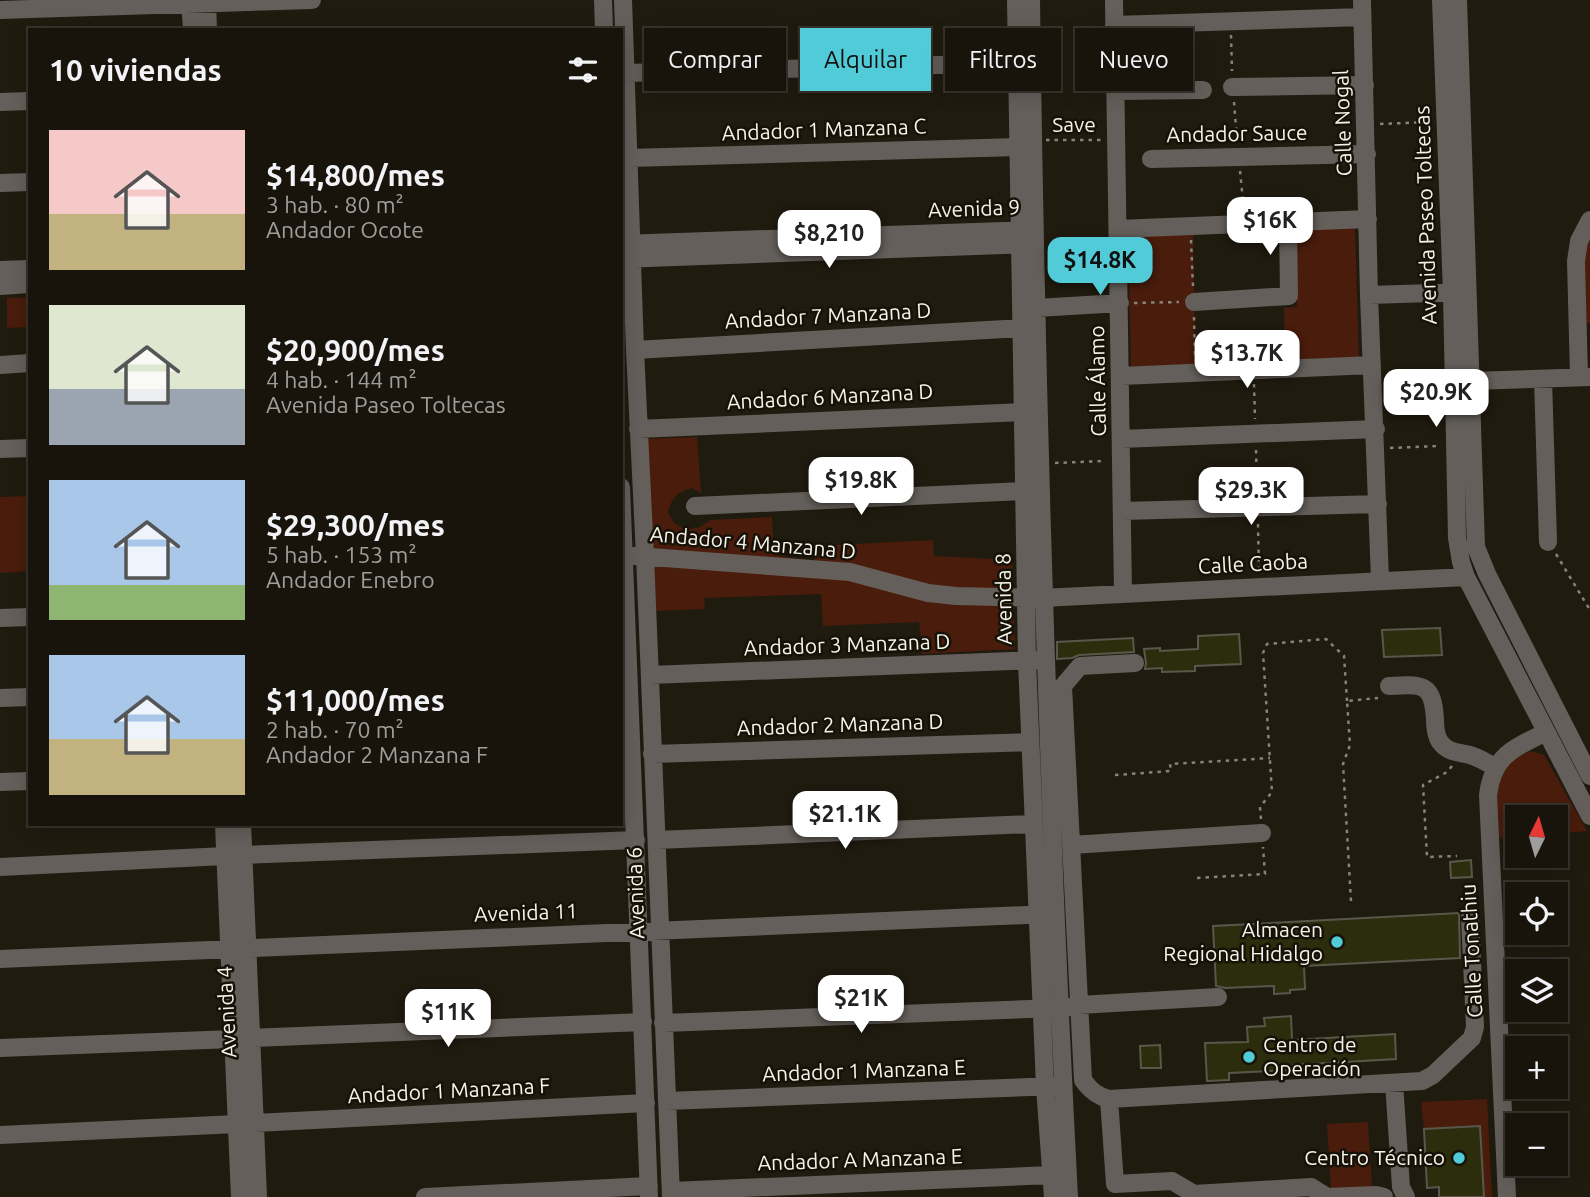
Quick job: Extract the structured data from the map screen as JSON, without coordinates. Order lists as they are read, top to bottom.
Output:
{
  "streets": {
    "street": [
      "Calle Nogal",
      "Andador 1 Manzana C",
      "Andador Sauce",
      "Avenida 9",
      "Avenida Paseo Toltecas",
      "Andador 7 Manzana D",
      "Calle Álamo",
      "Andador 6 Manzana D",
      "Andador 4 Manzana D",
      "Calle Caoba",
      "Avenida 8",
      "Andador 3 Manzana D",
      "Andador 2 Manzana D",
      "Avenida 6",
      "Avenida 11",
      "Calle Tonathiu",
      "Avenida 4",
      "Andador 1 Manzana E",
      "Andador 1 Manzana F",
      "Andador A Manzana E"
    ],
    "path": ["Save"]
  },
  "crossings": [
    ["Calle Nogal", "Andador Sauce"],
    ["Calle Nogal", "Calle Caoba"],
    ["Save", "Andador 1 Manzana C"],
    ["Save", "Calle Álamo"],
    ["Save", "Avenida 8"],
    ["Andador 1 Manzana C", "Avenida 8"],
    ["Andador 1 Manzana C", "Avenida 6"],
    ["Avenida 9", "Avenida 8"],
    ["Avenida 9", "Avenida 6"],
    ["Avenida Paseo Toltecas", "Calle Caoba"],
    ["Andador 7 Manzana D", "Avenida 8"],
    ["Andador 7 Manzana D", "Avenida 6"],
    ["Calle Álamo", "Calle Caoba"],
    ["Andador 6 Manzana D", "Avenida 8"],
    ["Andador 6 Manzana D", "Avenida 6"],
    ["Andador 4 Manzana D", "Calle Caoba"],
    ["Andador 4 Manzana D", "Avenida 8"],
    ["Andador 4 Manzana D", "Avenida 6"],
    ["Calle Caoba", "Avenida 8"],
    ["Avenida 8", "Andador 3 Manzana D"],
    ["Avenida 8", "Andador 2 Manzana D"],
    ["Avenida 8", "Avenida 11"],
    ["Avenida 8", "Andador 1 Manzana E"],
    ["Avenida 8", "Andador A Manzana E"],
    ["Andador 3 Manzana D", "Avenida 6"],
    ["Andador 2 Manzana D", "Avenida 6"],
    ["Avenida 6", "Avenida 11"],
    ["Avenida 6", "Andador 1 Manzana E"],
    ["Avenida 6", "Andador 1 Manzana F"],
    ["Avenida 6", "Andador A Manzana E"],
    ["Avenida 11", "Avenida 4"],
    ["Avenida 4", "Andador 1 Manzana F"]
  ],
  "places": ["Almacen Regional Hidalgo", "Centro de Operación", "Centro Técnico"],
  "north": "top",
  "page": {
    "chip": [
      "Comprar",
      "Alquilar",
      "Filtros",
      "Nuevo"
    ],
    "heading": "10 viviendas",
    "list": [
      {
        "name": "$14,800/mes",
        "note": "3 hab. · 80 m² · Andador Ocote"
      },
      {
        "name": "$20,900/mes",
        "note": "4 hab. · 144 m² · Avenida Paseo Toltecas"
      },
      {
        "name": "$29,300/mes",
        "note": "5 hab. · 153 m² · Andador Enebro"
      },
      {
        "name": "$11,000/mes",
        "note": "2 hab. · 70 m² · Andador 2 Manzana F"
      }
    ],
    "price": [
      "$16K",
      "$8,210",
      "$14.8K",
      "$13.7K",
      "$20.9K",
      "$19.8K",
      "$29.3K",
      "$21.1K",
      "$21K",
      "$11K"
    ],
    "map_buttons": ["+", "−"]
  }
}
